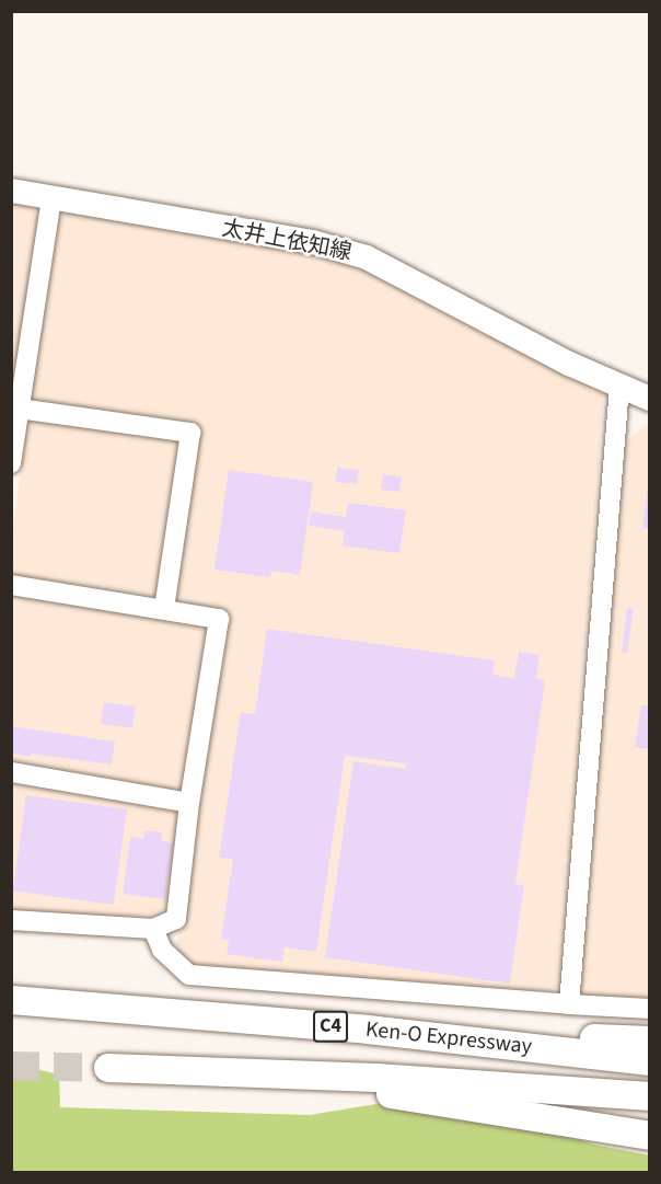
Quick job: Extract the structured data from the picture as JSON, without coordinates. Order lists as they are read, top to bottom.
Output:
{
  "streets": {
    "highway": ["C4", "Ken-O Expressway"],
    "main road": ["太井上依知線"]
  }
}
